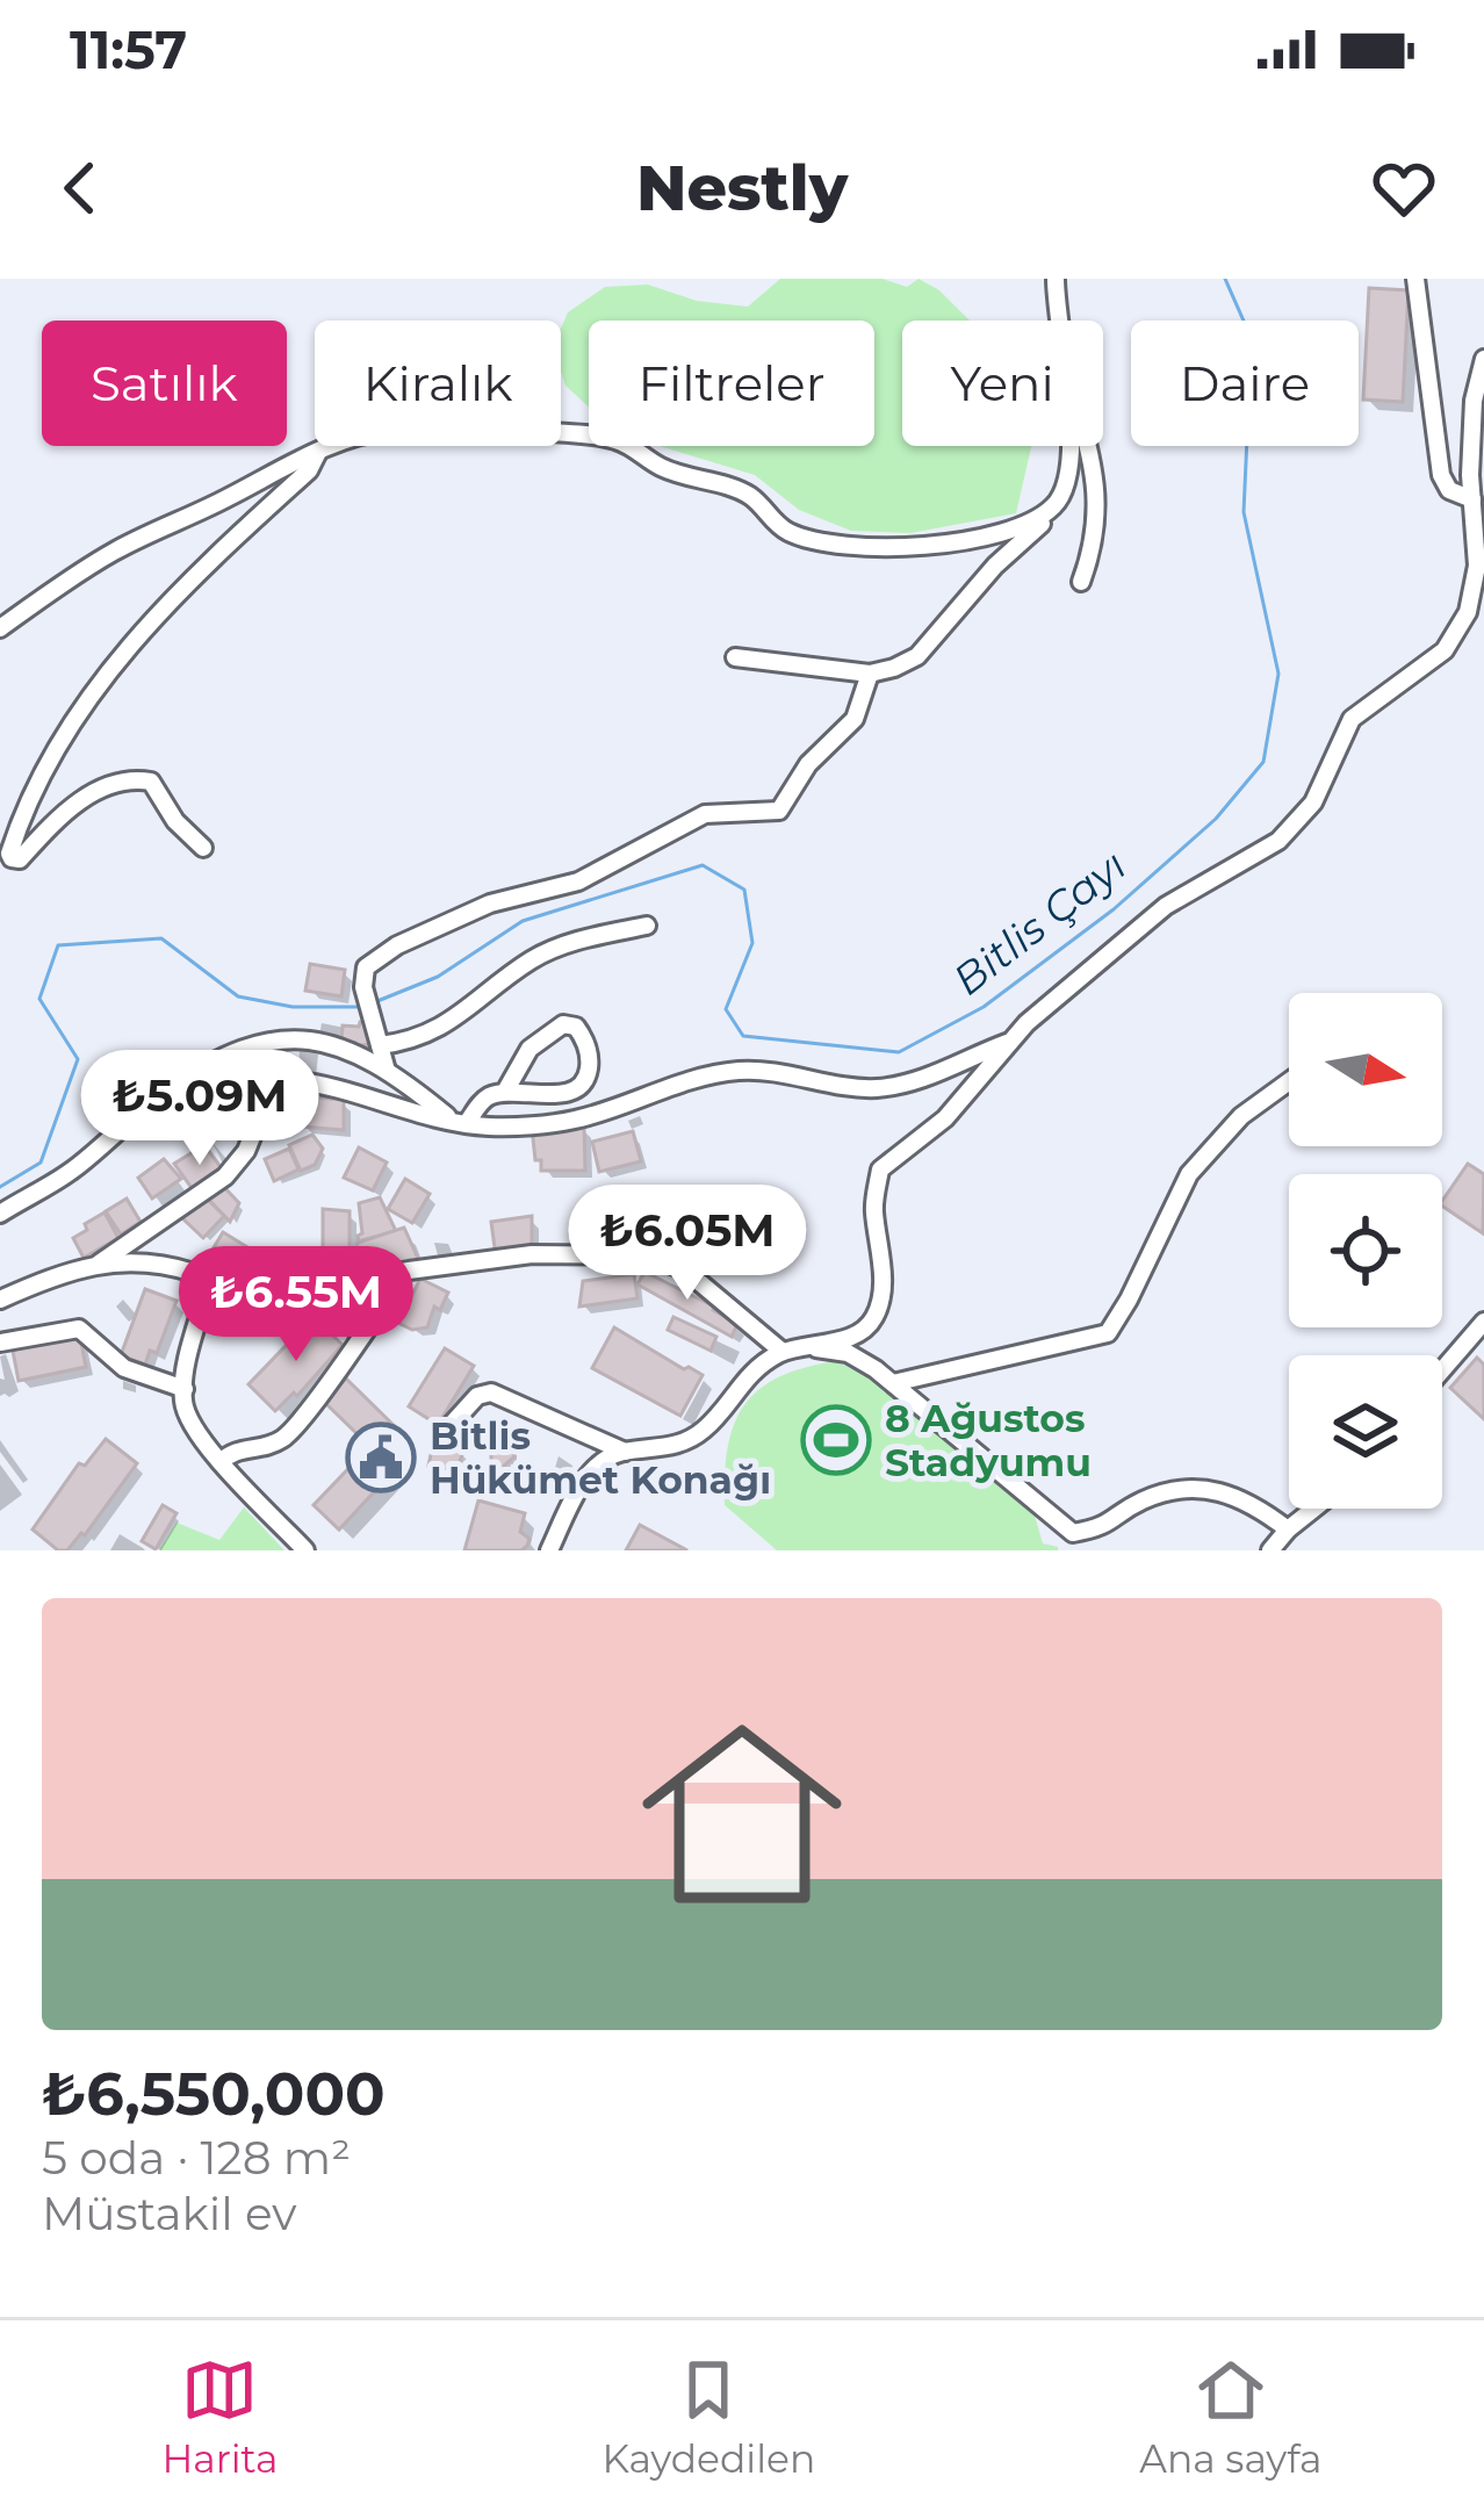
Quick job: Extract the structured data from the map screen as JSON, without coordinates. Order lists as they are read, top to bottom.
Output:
{
  "water": ["Bitlis Çayı"],
  "places": {
    "sports": ["8 Ağustos Stadyumu"],
    "public building": ["Bitlis Hükümet Konağı"]
  },
  "north": "right",
  "page": {
    "status": "11:57",
    "header": "Nestly",
    "chip": [
      "Satılık",
      "Kiralık",
      "Filtreler",
      "Yeni",
      "Daire"
    ],
    "price": ["₺5.09M", "₺6.05M", "₺6.55M"],
    "list": [
      {
        "name": "₺6,550,000",
        "note": "5 oda · 128 m² · Müstakil ev"
      }
    ],
    "tabs": ["Harita", "Kaydedilen", "Ana sayfa"]
  }
}
